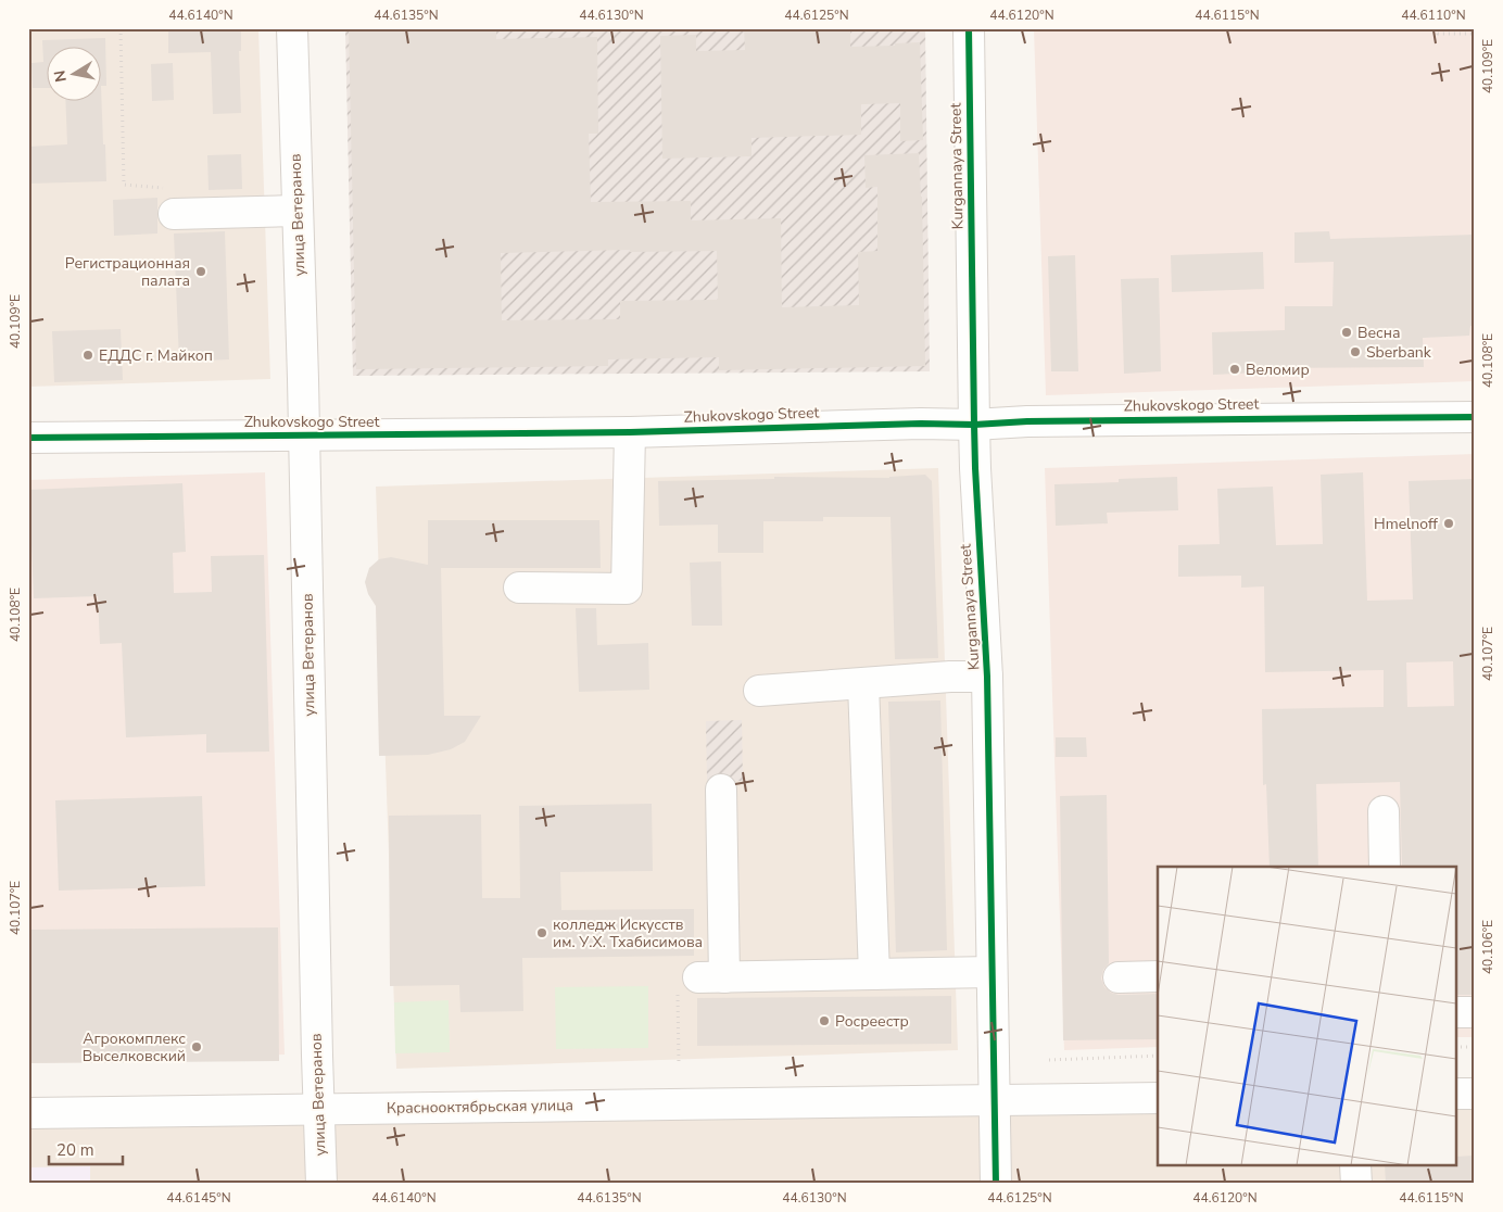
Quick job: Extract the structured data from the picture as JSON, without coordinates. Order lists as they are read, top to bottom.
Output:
{
  "streets": {
    "street": [
      "Kurgannaya Street",
      "улица Ветеранов",
      "Zhukovskogo Street",
      "Краснооктябрьская улица"
    ]
  },
  "crossings": [
    ["Kurgannaya Street", "Zhukovskogo Street"],
    ["Kurgannaya Street", "Краснооктябрьская улица"],
    ["улица Ветеранов", "Zhukovskogo Street"],
    ["улица Ветеранов", "Краснооктябрьская улица"]
  ],
  "places": [
    "Регистрационная палата",
    "Весна",
    "Sberbank",
    "ЕДДС г. Майкоп",
    "Веломир",
    "Hmelnoff",
    "колледж Искусств им. У.Х. Тхабисимова",
    "Росреестр",
    "Агрокомплекс Выселковский"
  ],
  "scale_bar": "20 m",
  "north": "left",
  "coordinates": [
    "44.6140°N",
    "44.6135°N",
    "44.6130°N",
    "44.6125°N",
    "44.6120°N",
    "44.6115°N",
    "44.6110°N",
    "40.109°E",
    "40.108°E",
    "40.107°E",
    "40.106°E",
    "44.6145°N"
  ]
}
